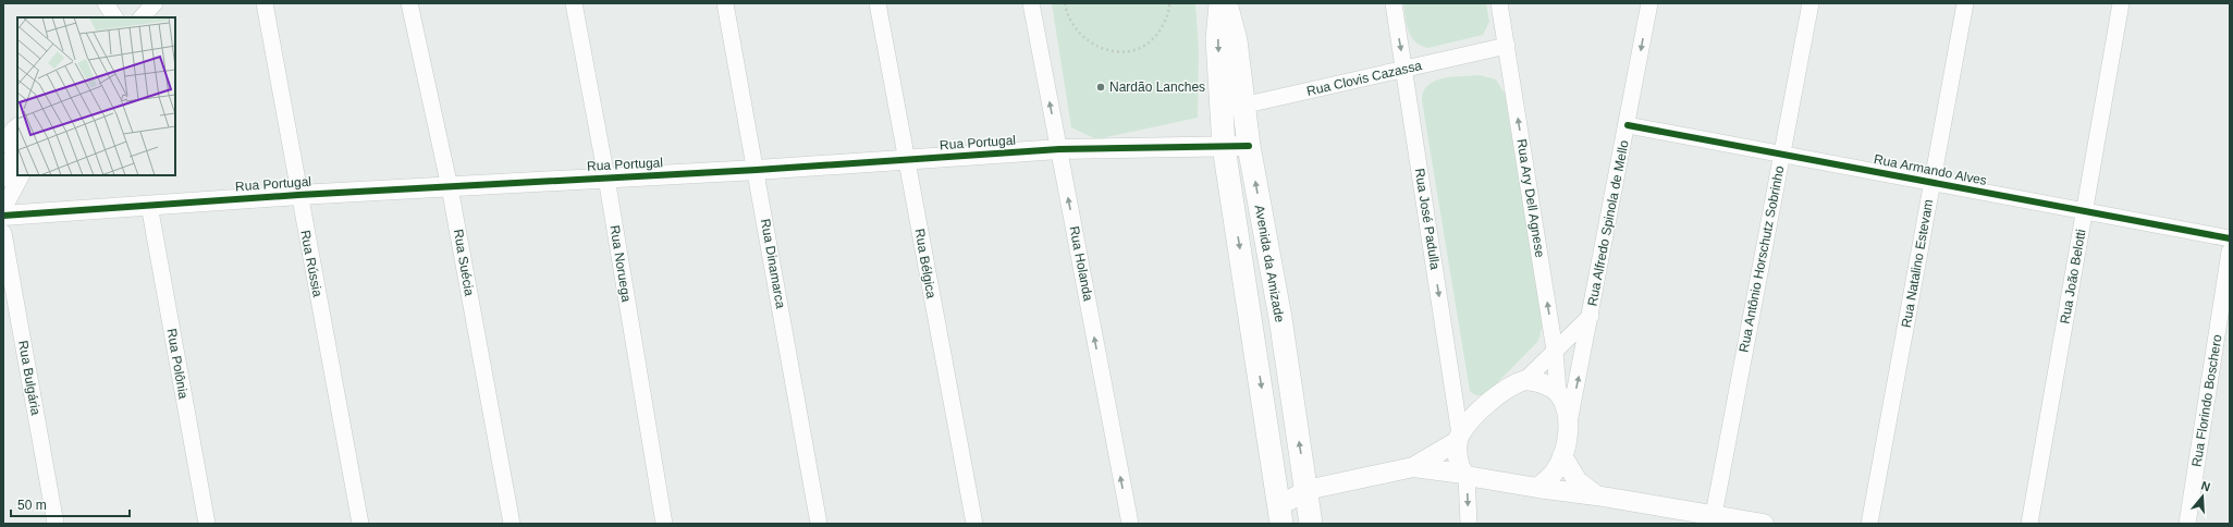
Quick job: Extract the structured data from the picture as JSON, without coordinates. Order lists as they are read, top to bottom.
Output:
{
  "streets": {
    "main road": ["Avenida da Amizade"],
    "street": [
      "Rua Clovis Cazassa",
      "Rua Portugal",
      "Rua Armando Alves",
      "Rua Ary Dell Agnese",
      "Rua José Padulla",
      "Rua Alfredo Spinola de Mello",
      "Rua Antônio Horschutz Sobrinho",
      "Rua Suécia",
      "Rua Rússia",
      "Rua Noruega",
      "Rua Dinamarca",
      "Rua Bélgica",
      "Rua Holanda",
      "Rua Natalino Estevam",
      "Rua João Belotti",
      "Rua Polônia",
      "Rua Bulgária",
      "Rua Florindo Boschero"
    ]
  },
  "crossings": [
    ["Rua Clovis Cazassa", "Rua Ary Dell Agnese"],
    ["Rua Clovis Cazassa", "Rua José Padulla"],
    ["Rua Clovis Cazassa", "Avenida da Amizade"],
    ["Rua Portugal", "Rua Suécia"],
    ["Rua Portugal", "Rua Rússia"],
    ["Rua Portugal", "Rua Noruega"],
    ["Rua Portugal", "Rua Dinamarca"],
    ["Rua Portugal", "Rua Bélgica"],
    ["Rua Portugal", "Rua Holanda"],
    ["Rua Portugal", "Avenida da Amizade"],
    ["Rua Portugal", "Rua Polônia"],
    ["Rua Armando Alves", "Rua Alfredo Spinola de Mello"],
    ["Rua Armando Alves", "Rua Antônio Horschutz Sobrinho"],
    ["Rua Armando Alves", "Rua Natalino Estevam"],
    ["Rua Armando Alves", "Rua João Belotti"],
    ["Rua Ary Dell Agnese", "Rua José Padulla"],
    ["Rua Ary Dell Agnese", "Rua Alfredo Spinola de Mello"],
    ["Rua José Padulla", "Rua Alfredo Spinola de Mello"]
  ],
  "one_way": ["Rua Ary Dell Agnese", "Rua José Padulla", "Rua Holanda"],
  "places": ["Nardão Lanches"],
  "scale_bar": "50 m",
  "north": "top"
}
